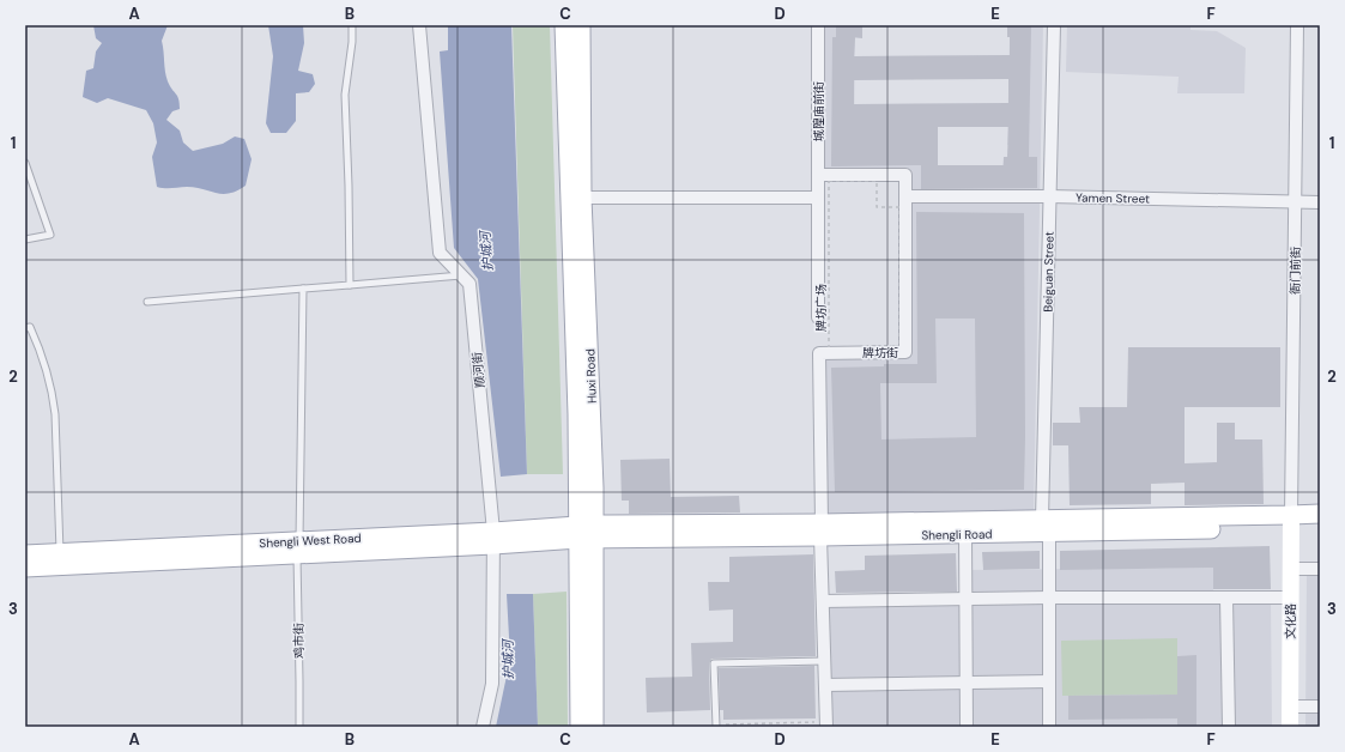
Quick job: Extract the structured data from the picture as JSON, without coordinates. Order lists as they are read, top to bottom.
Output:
{
  "streets": {
    "main road": ["Huxi Road", "Shengli Road", "Shengli West Road"],
    "street": [
      "城隍庙前街",
      "Yamen Street",
      "衙门前街",
      "Beiguan Street",
      "牌坊街",
      "顺河街",
      "文化路"
    ],
    "lane": ["鸡市街"],
    "path": ["牌坊广场"]
  },
  "crossings": [
    ["城隍庙前街", "牌坊街"],
    ["Yamen Street", "衙门前街"],
    ["Yamen Street", "Beiguan Street"],
    ["Yamen Street", "牌坊广场"],
    ["Yamen Street", "牌坊街"],
    ["衙门前街", "Shengli Road"],
    ["衙门前街", "文化路"],
    ["Beiguan Street", "Shengli Road"],
    ["牌坊广场", "牌坊街"],
    ["牌坊街", "Shengli Road"],
    ["顺河街", "Shengli West Road"],
    ["Huxi Road", "Shengli Road"],
    ["Huxi Road", "Shengli West Road"],
    ["Shengli Road", "Shengli West Road"],
    ["Shengli Road", "文化路"],
    ["Shengli West Road", "鸡市街"]
  ],
  "water": ["护城河"],
  "grid": {
    "columns": [
      "A",
      "B",
      "C",
      "D",
      "E",
      "F"
    ],
    "rows": ["1", "2", "3"]
  }
}
